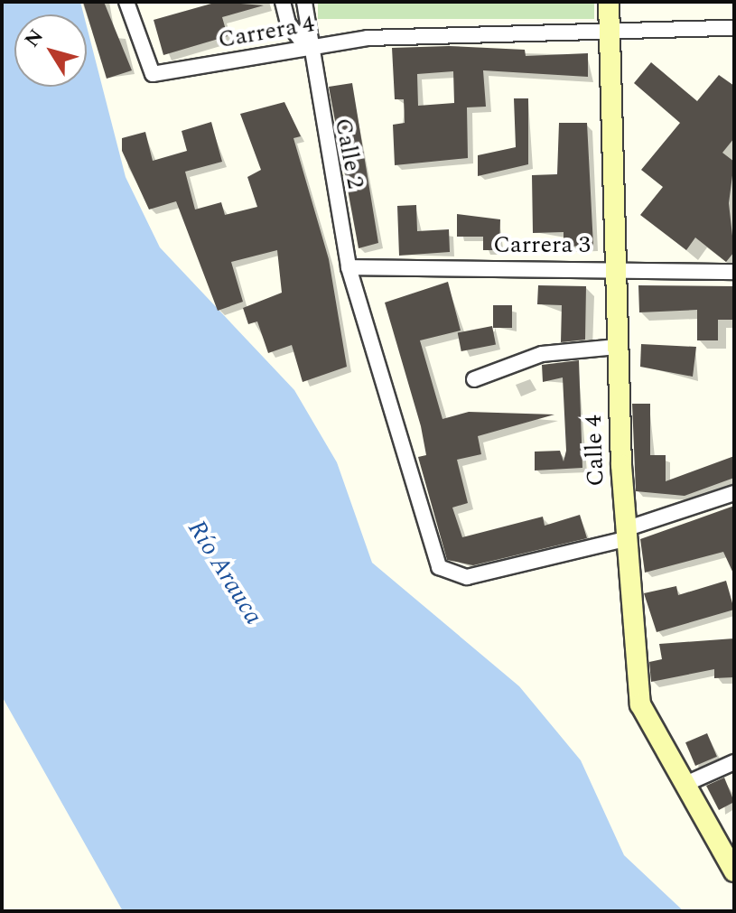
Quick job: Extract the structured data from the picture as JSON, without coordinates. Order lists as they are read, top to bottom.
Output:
{
  "streets": {
    "street": [
      "Carrera 4",
      "Calle 2",
      "Carrera 3",
      "Calle 4"
    ]
  },
  "crossings": [
    ["Carrera 4", "Calle 2"],
    ["Carrera 4", "Calle 4"],
    ["Calle 2", "Carrera 3"],
    ["Calle 2", "Calle 4"],
    ["Carrera 3", "Calle 4"]
  ],
  "water": ["Río Arauca"],
  "north": "top left"
}
